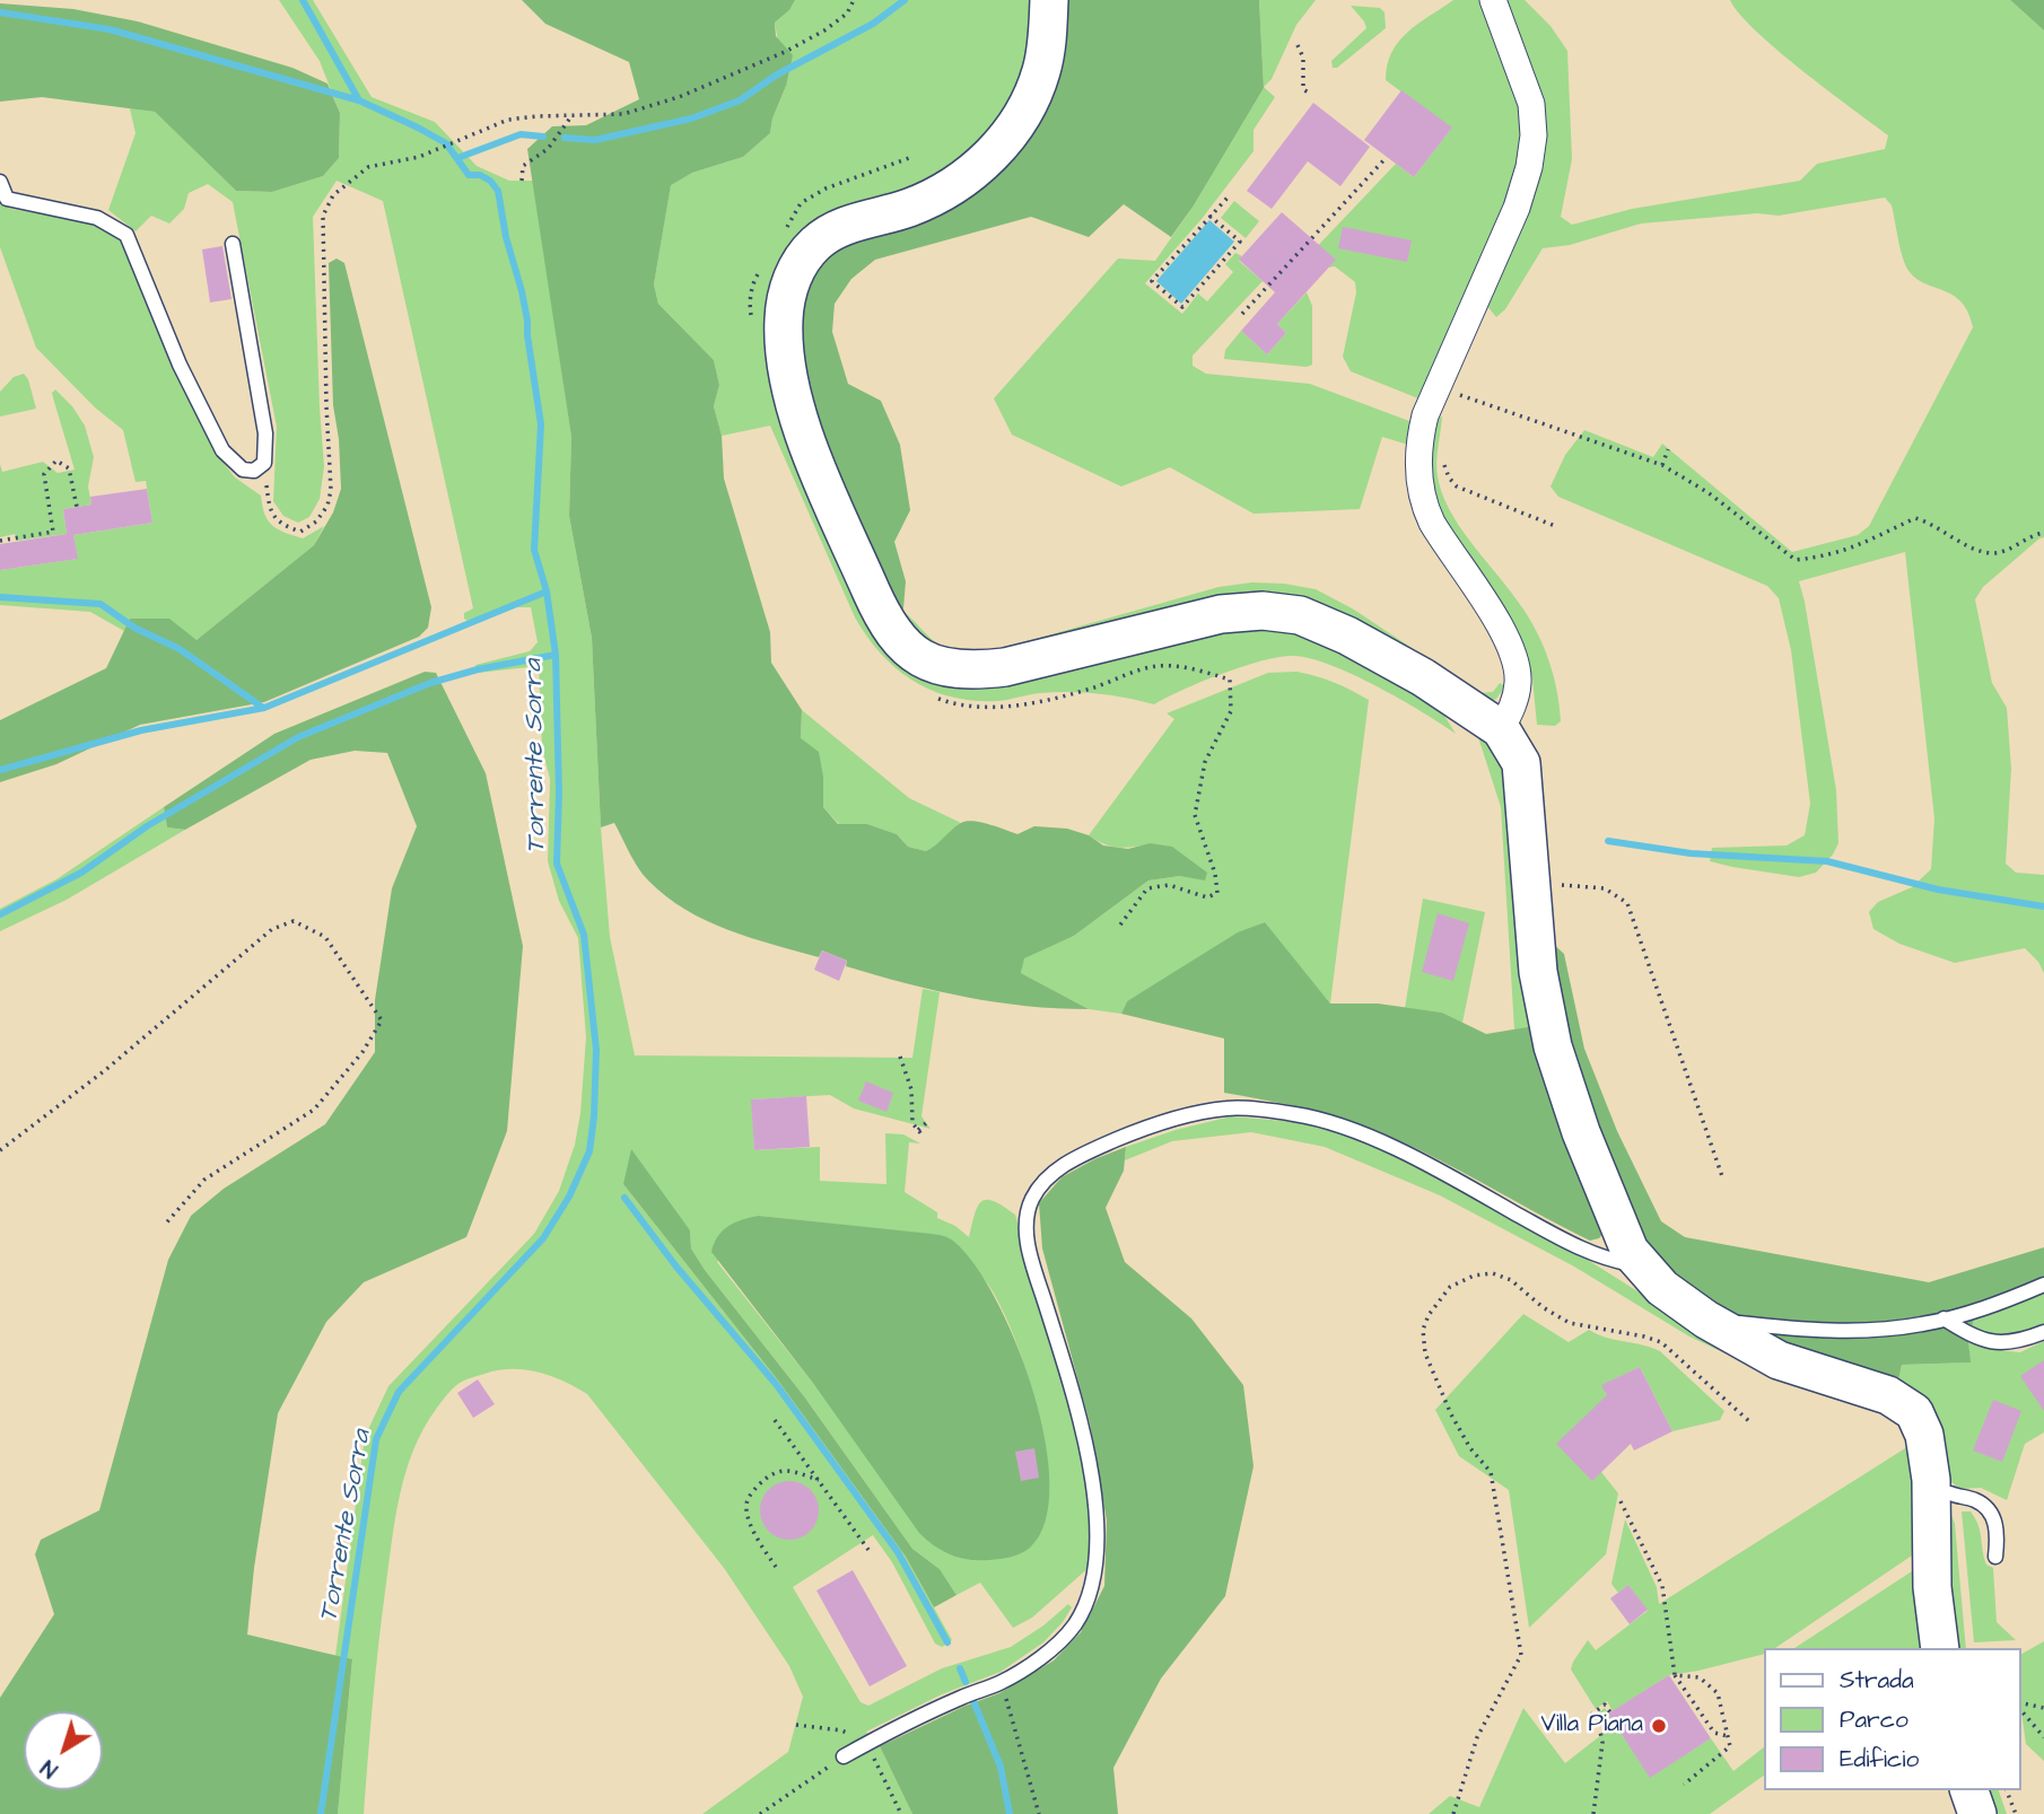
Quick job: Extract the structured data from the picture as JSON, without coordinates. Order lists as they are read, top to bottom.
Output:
{
  "water": ["Torrente Sorra"],
  "places": ["Villa Piana"],
  "legend": ["Strada", "Parco", "Edificio"],
  "north": "bottom left"
}
